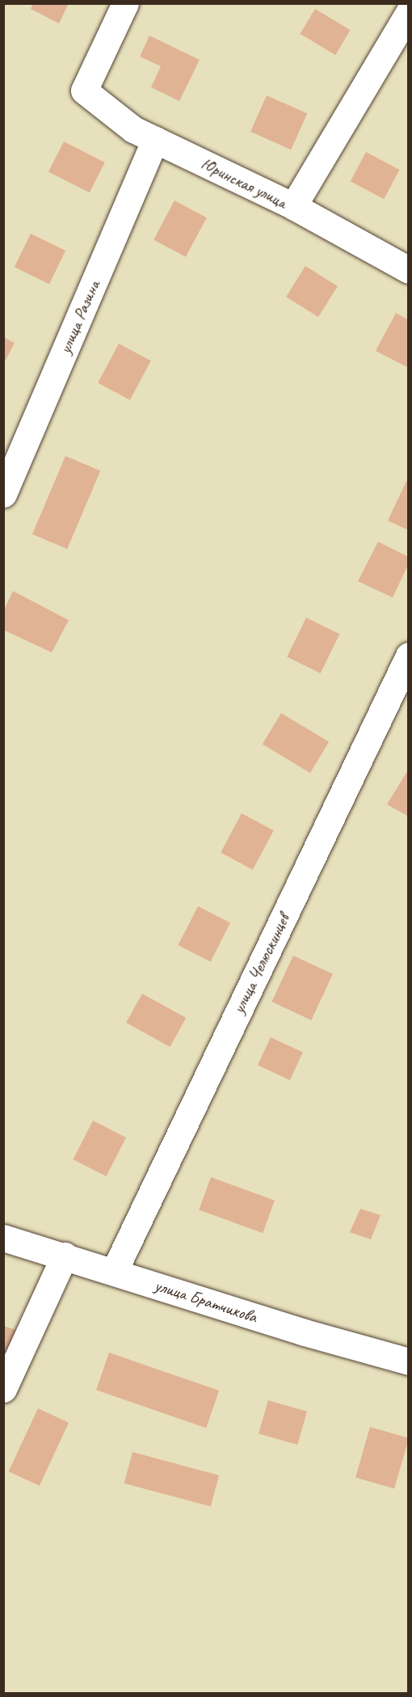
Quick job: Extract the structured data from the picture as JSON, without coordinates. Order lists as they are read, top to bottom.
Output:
{
  "streets": {
    "street": [
      "Юринская улица",
      "улица Разина",
      "улица Челюскинцев",
      "улица Братчикова"
    ]
  },
  "crossings": [
    ["Юринская улица", "улица Разина"],
    ["улица Челюскинцев", "улица Братчикова"]
  ]
}
